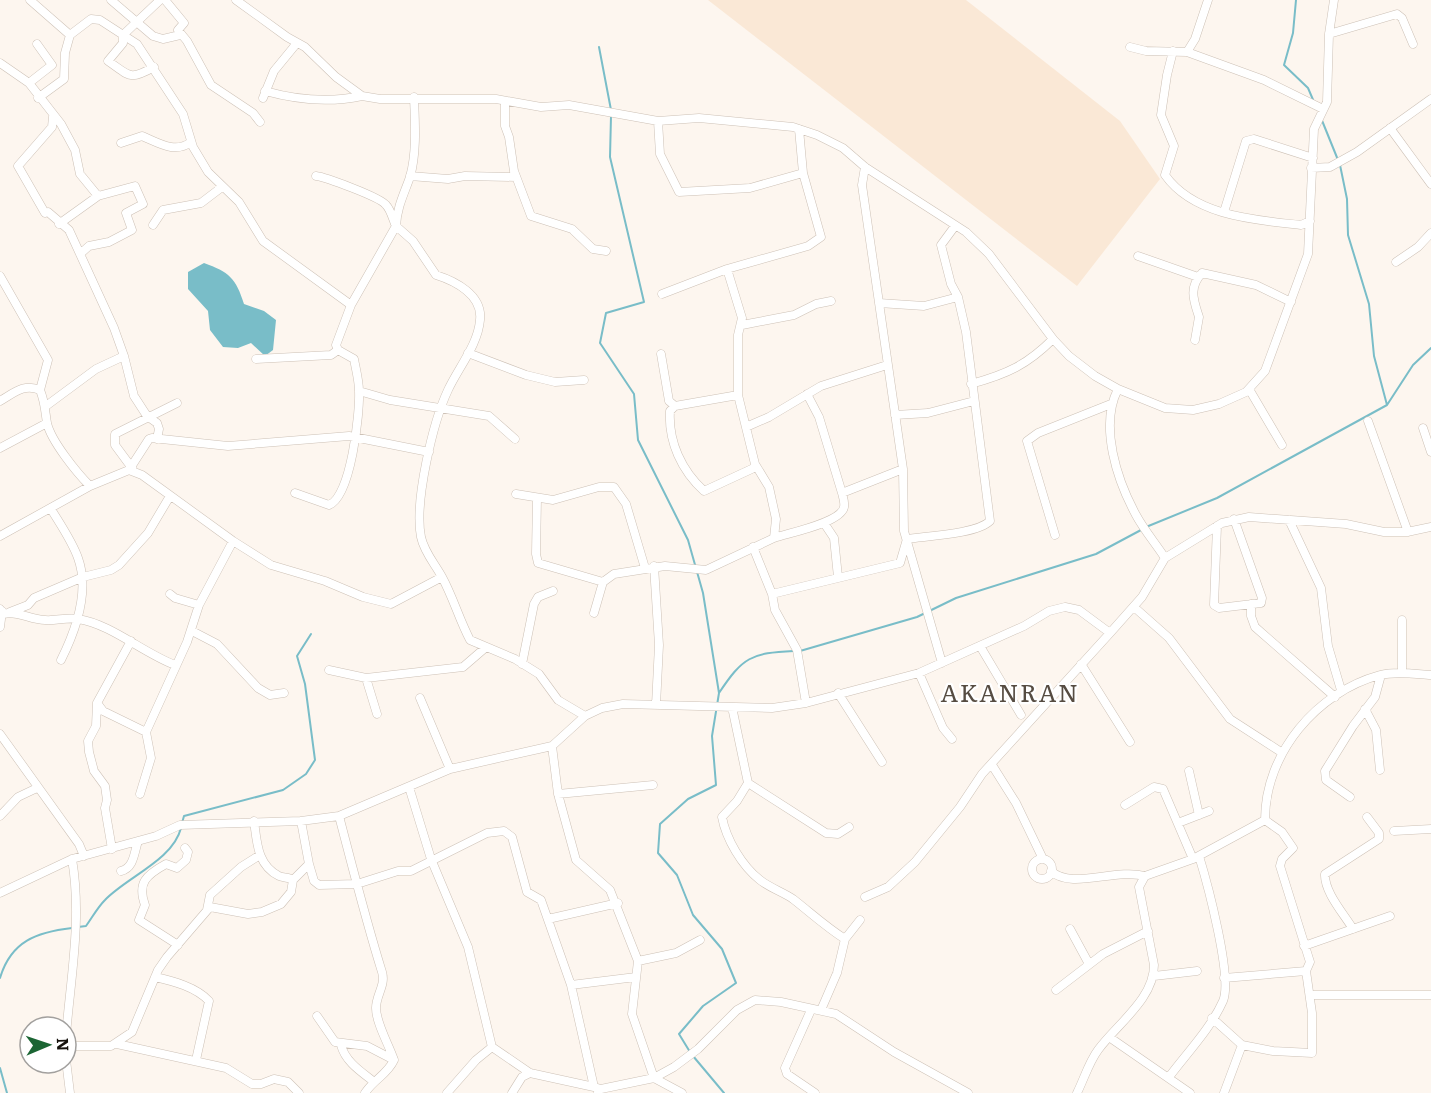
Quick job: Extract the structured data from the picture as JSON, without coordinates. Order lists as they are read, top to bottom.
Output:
{
  "districts": ["AKANRAN"],
  "north": "right"
}
